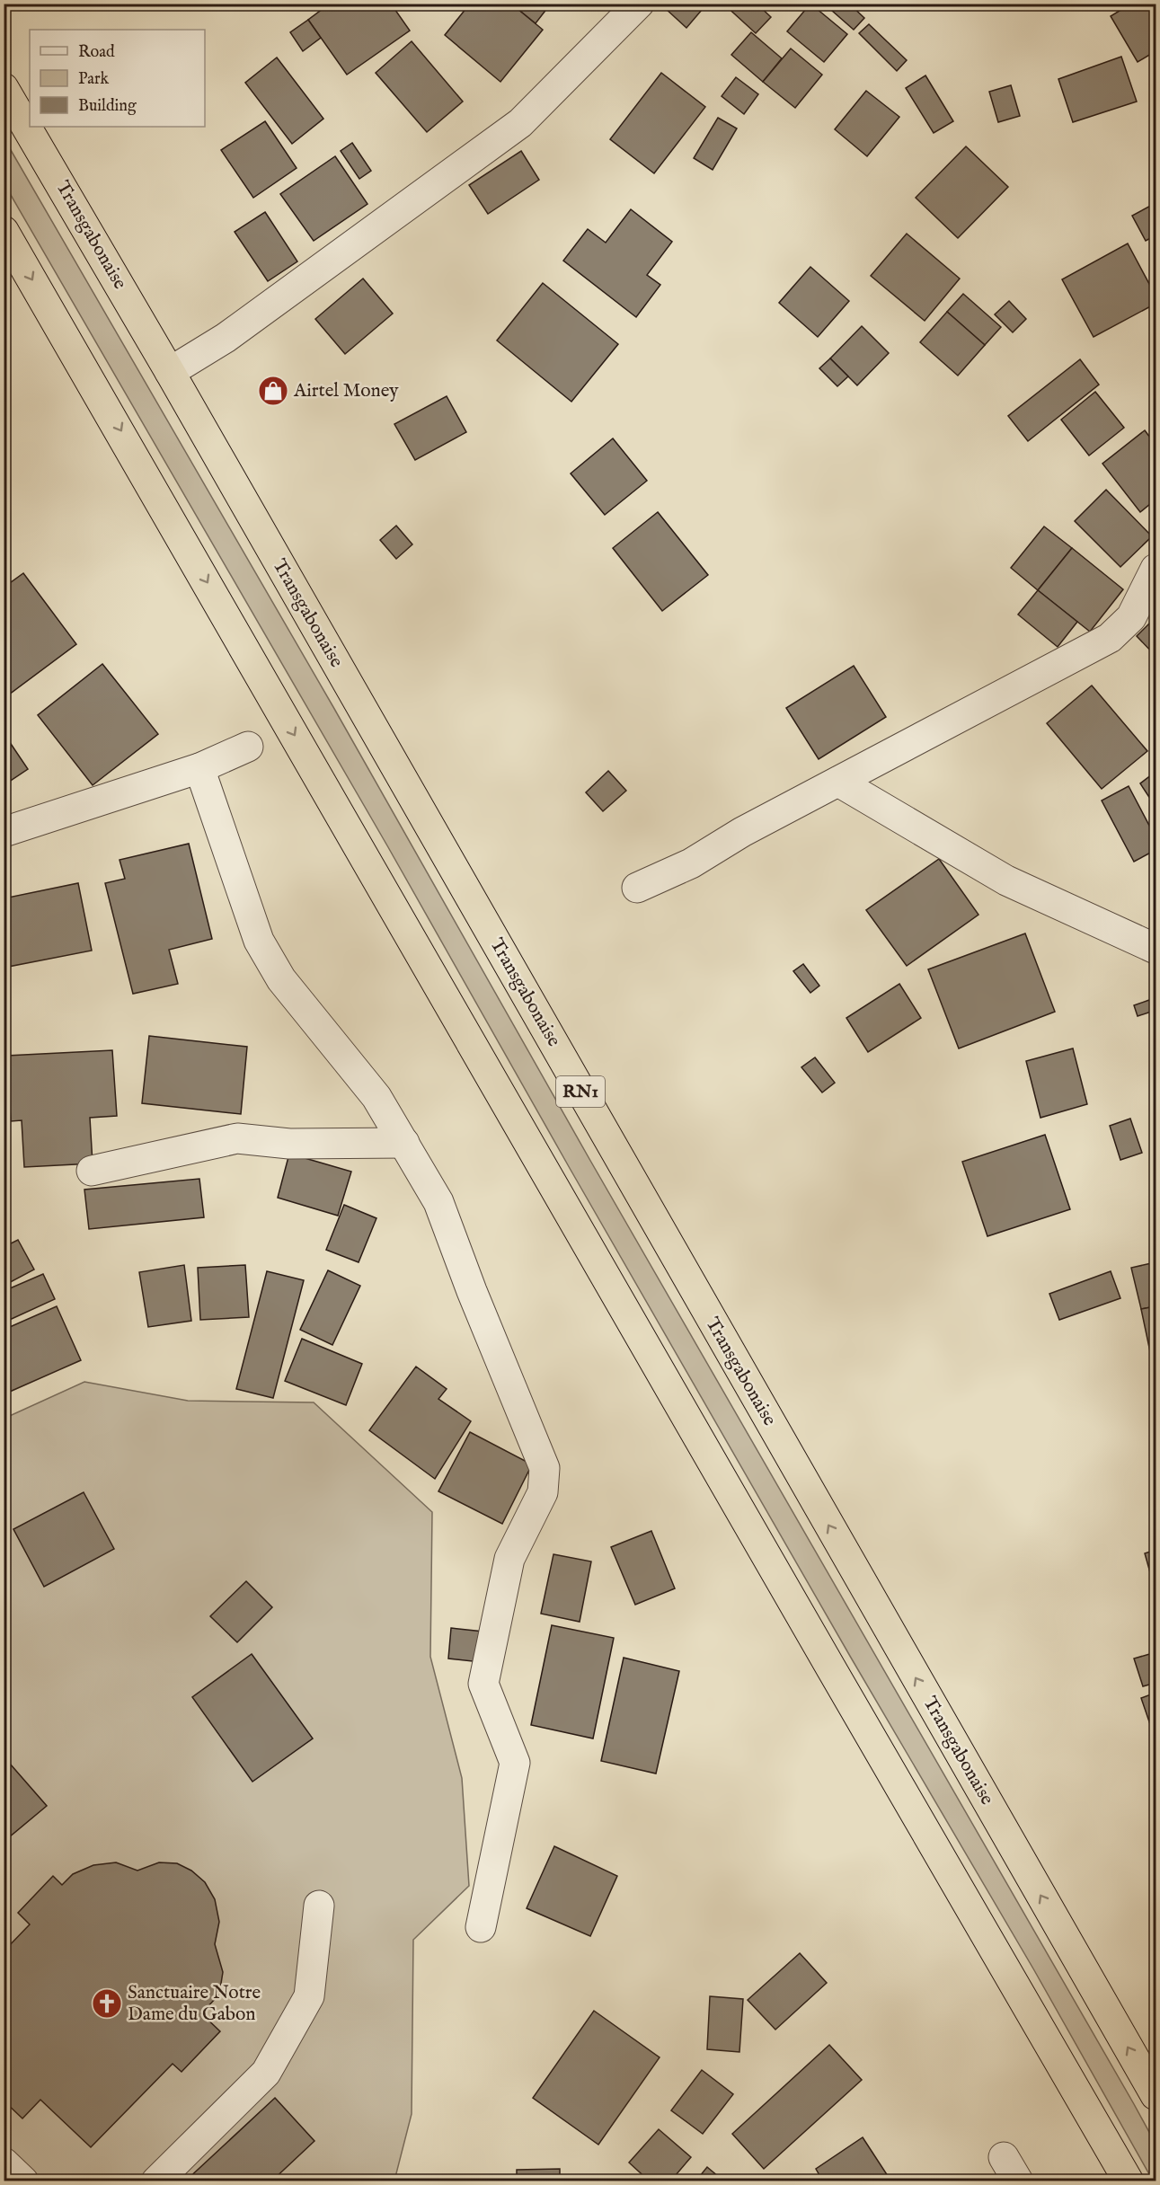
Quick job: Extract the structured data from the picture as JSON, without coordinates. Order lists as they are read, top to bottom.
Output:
{
  "streets": {
    "highway": ["Transgabonaise", "RN1"]
  },
  "places": {
    "shop": ["Airtel Money"],
    "church": ["Sanctuaire Notre Dame du Gabon"]
  },
  "legend": ["Road", "Park", "Building"]
}
